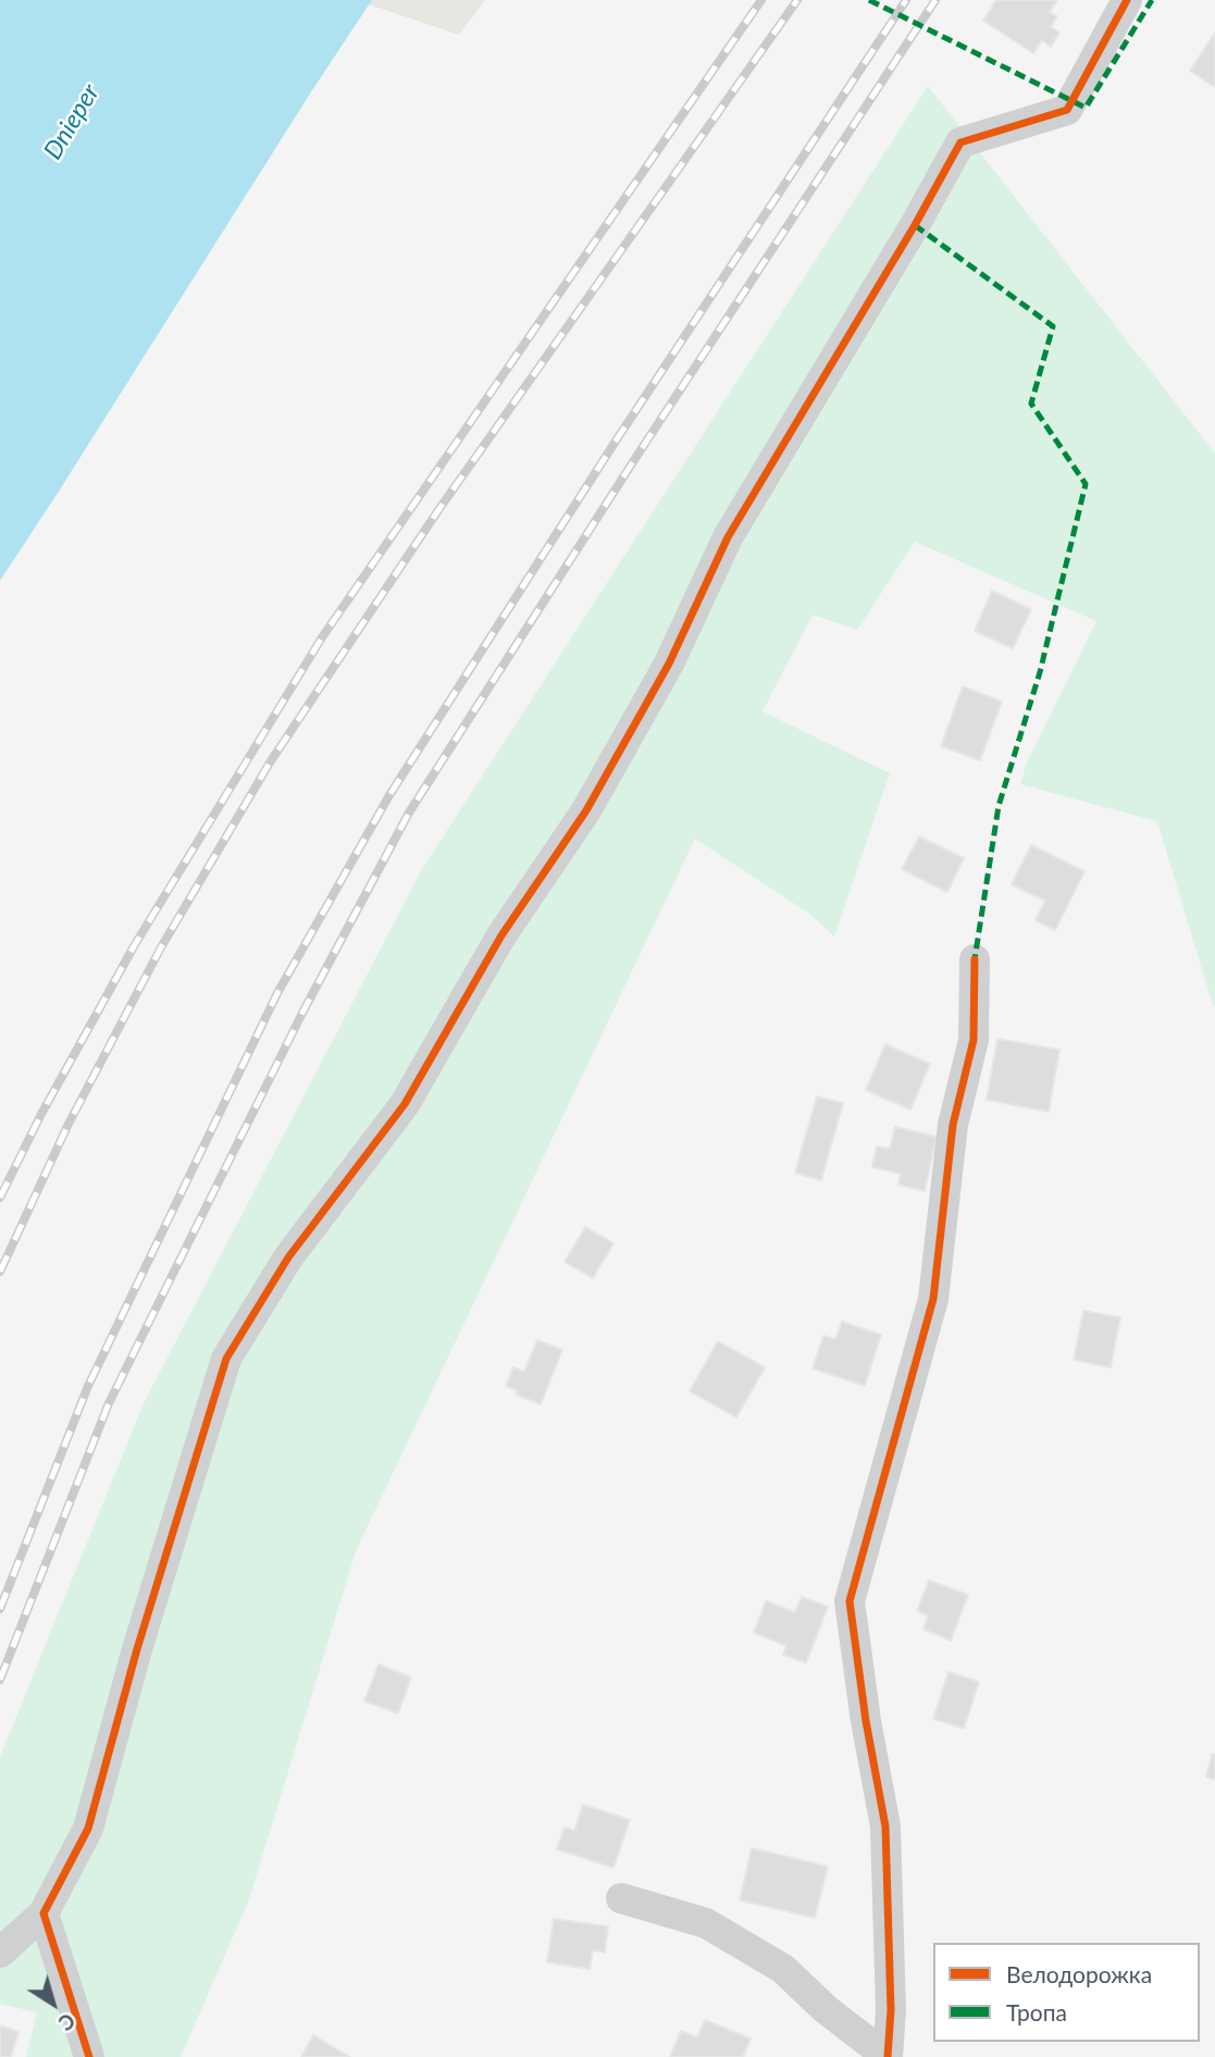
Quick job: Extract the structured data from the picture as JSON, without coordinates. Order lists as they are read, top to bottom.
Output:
{
  "water": ["Dnieper"],
  "legend": ["Велодорожка", "Тропа"],
  "north": "bottom right"
}
